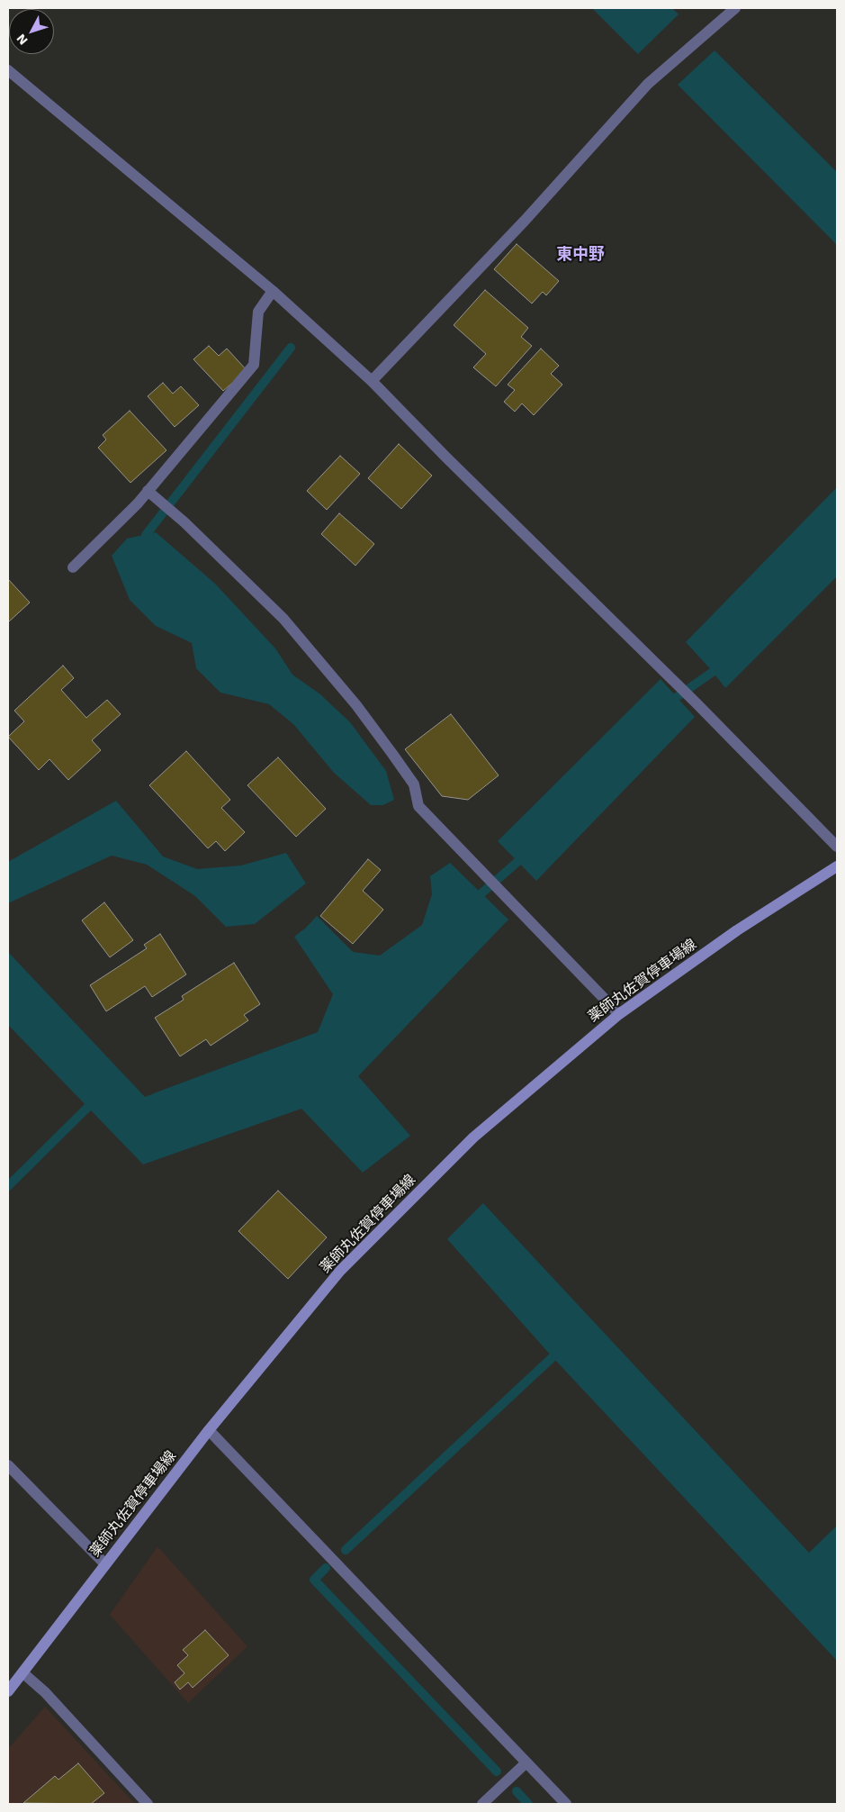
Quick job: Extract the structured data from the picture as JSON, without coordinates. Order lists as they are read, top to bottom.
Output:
{
  "streets": {
    "main road": ["薬師丸佐賀停車場線"]
  },
  "districts": ["東中野"],
  "north": "bottom left"
}
